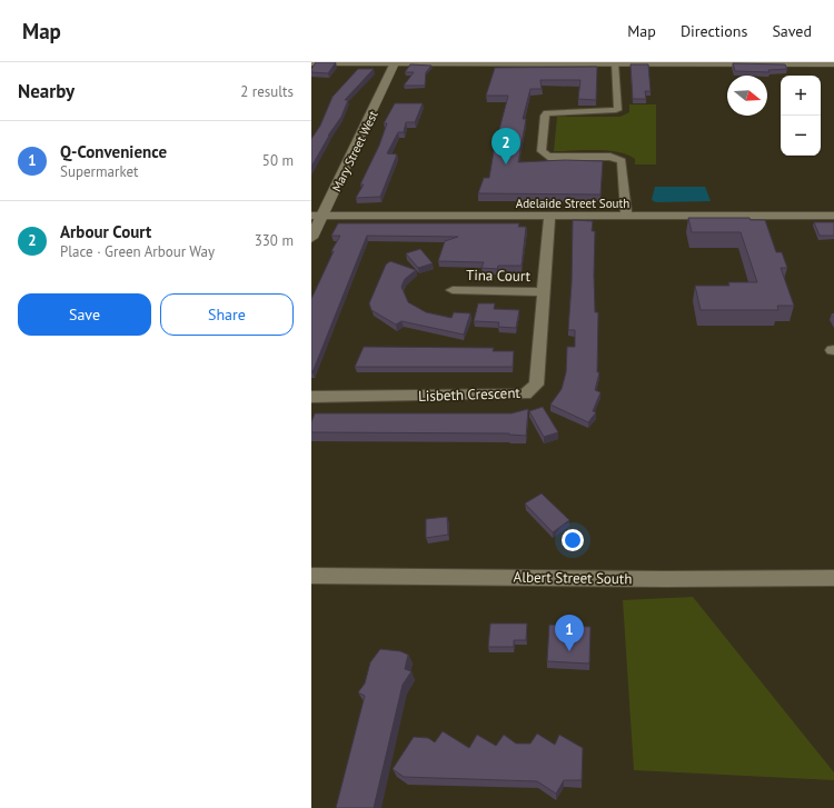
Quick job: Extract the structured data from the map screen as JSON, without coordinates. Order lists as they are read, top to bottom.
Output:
{
  "streets": {
    "street": [
      "Mary Street West",
      "Adelaide Street South",
      "Tina Court",
      "Lisbeth Crescent",
      "Albert Street South"
    ]
  },
  "crossings": [
    ["Mary Street West", "Adelaide Street South"],
    ["Adelaide Street South", "Lisbeth Crescent"],
    ["Tina Court", "Lisbeth Crescent"]
  ],
  "north": "right",
  "page": {
    "header": "Map",
    "nav": ["Map", "Directions", "Saved"],
    "heading": ["Nearby", "2 results"],
    "map_buttons": ["+", "−"],
    "list": [
      {
        "mark": "1",
        "name": "Q-Convenience",
        "note": "Supermarket",
        "value": "50 m"
      },
      {
        "mark": "2",
        "name": "Arbour Court",
        "note": "Place · Green Arbour Way",
        "value": "330 m"
      }
    ],
    "pins": ["2", "1"],
    "buttons": ["Save", "Share"]
  }
}
